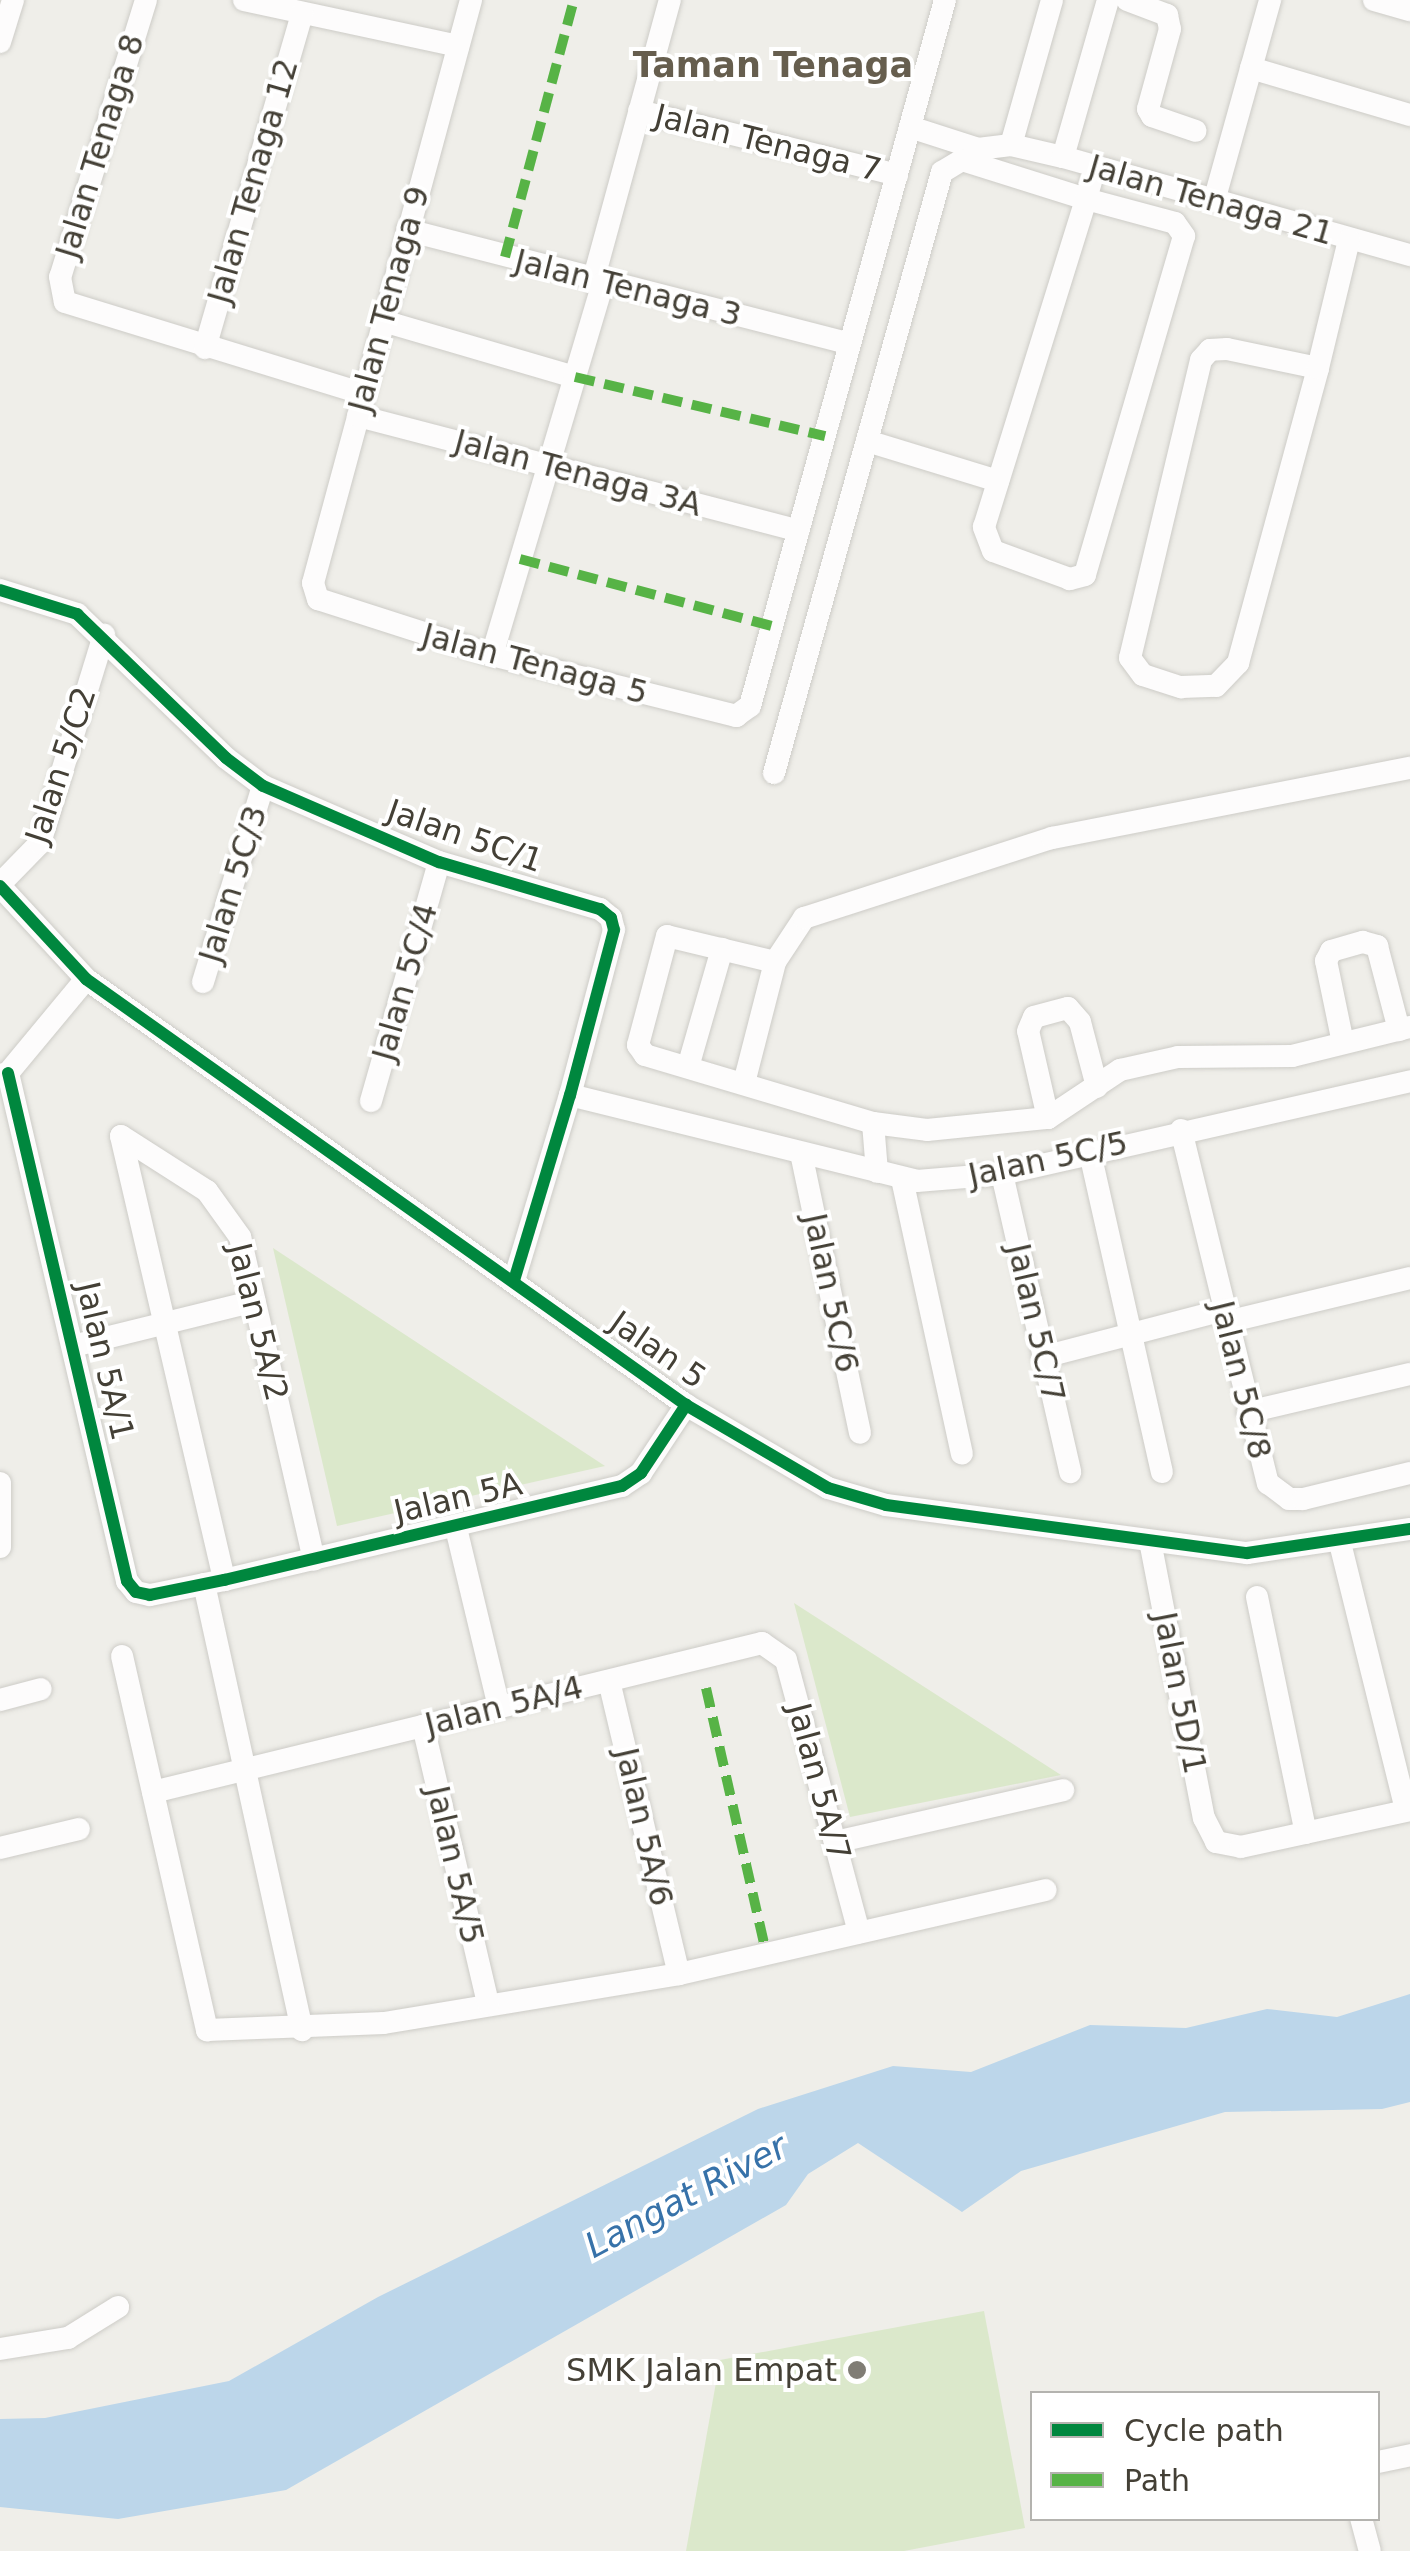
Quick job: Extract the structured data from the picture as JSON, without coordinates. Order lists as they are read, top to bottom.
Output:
{
  "streets": {
    "street": [
      "Jalan Tenaga 7",
      "Jalan Tenaga 8",
      "Jalan Tenaga 12",
      "Jalan Tenaga 21",
      "Jalan Tenaga 3",
      "Jalan Tenaga 9",
      "Jalan Tenaga 3A",
      "Jalan Tenaga 5",
      "Jalan 5/C2",
      "Jalan 5C/1",
      "Jalan 5C/3",
      "Jalan 5C/4",
      "Jalan 5C/5",
      "Jalan 5C/6",
      "Jalan 5A/2",
      "Jalan 5C/7",
      "Jalan 5",
      "Jalan 5A/1",
      "Jalan 5C/8",
      "Jalan 5A",
      "Jalan 5D/1",
      "Jalan 5A/4",
      "Jalan 5A/7",
      "Jalan 5A/6",
      "Jalan 5A/5"
    ]
  },
  "crossings": [
    ["Jalan Tenaga 8", "Jalan Tenaga 3A"],
    ["Jalan Tenaga 12", "Jalan Tenaga 3A"],
    ["Jalan Tenaga 3", "Jalan Tenaga 9"],
    ["Jalan Tenaga 9", "Jalan Tenaga 3A"],
    ["Jalan Tenaga 9", "Jalan Tenaga 5"],
    ["Jalan Tenaga 3A", "Jalan Tenaga 5"],
    ["Jalan 5/C2", "Jalan 5C/1"],
    ["Jalan 5/C2", "Jalan 5"],
    ["Jalan 5C/1", "Jalan 5C/3"],
    ["Jalan 5C/1", "Jalan 5C/4"],
    ["Jalan 5C/1", "Jalan 5C/5"],
    ["Jalan 5C/1", "Jalan 5"],
    ["Jalan 5C/5", "Jalan 5C/6"],
    ["Jalan 5C/5", "Jalan 5C/7"],
    ["Jalan 5C/5", "Jalan 5C/8"],
    ["Jalan 5A/2", "Jalan 5A"],
    ["Jalan 5", "Jalan 5A"],
    ["Jalan 5", "Jalan 5D/1"],
    ["Jalan 5A/1", "Jalan 5A"],
    ["Jalan 5A/4", "Jalan 5A/7"],
    ["Jalan 5A/4", "Jalan 5A/6"],
    ["Jalan 5A/4", "Jalan 5A/5"]
  ],
  "districts": ["Taman Tenaga"],
  "water": ["Langat River"],
  "places": ["SMK Jalan Empat"],
  "legend": ["Cycle path", "Path"]
}
